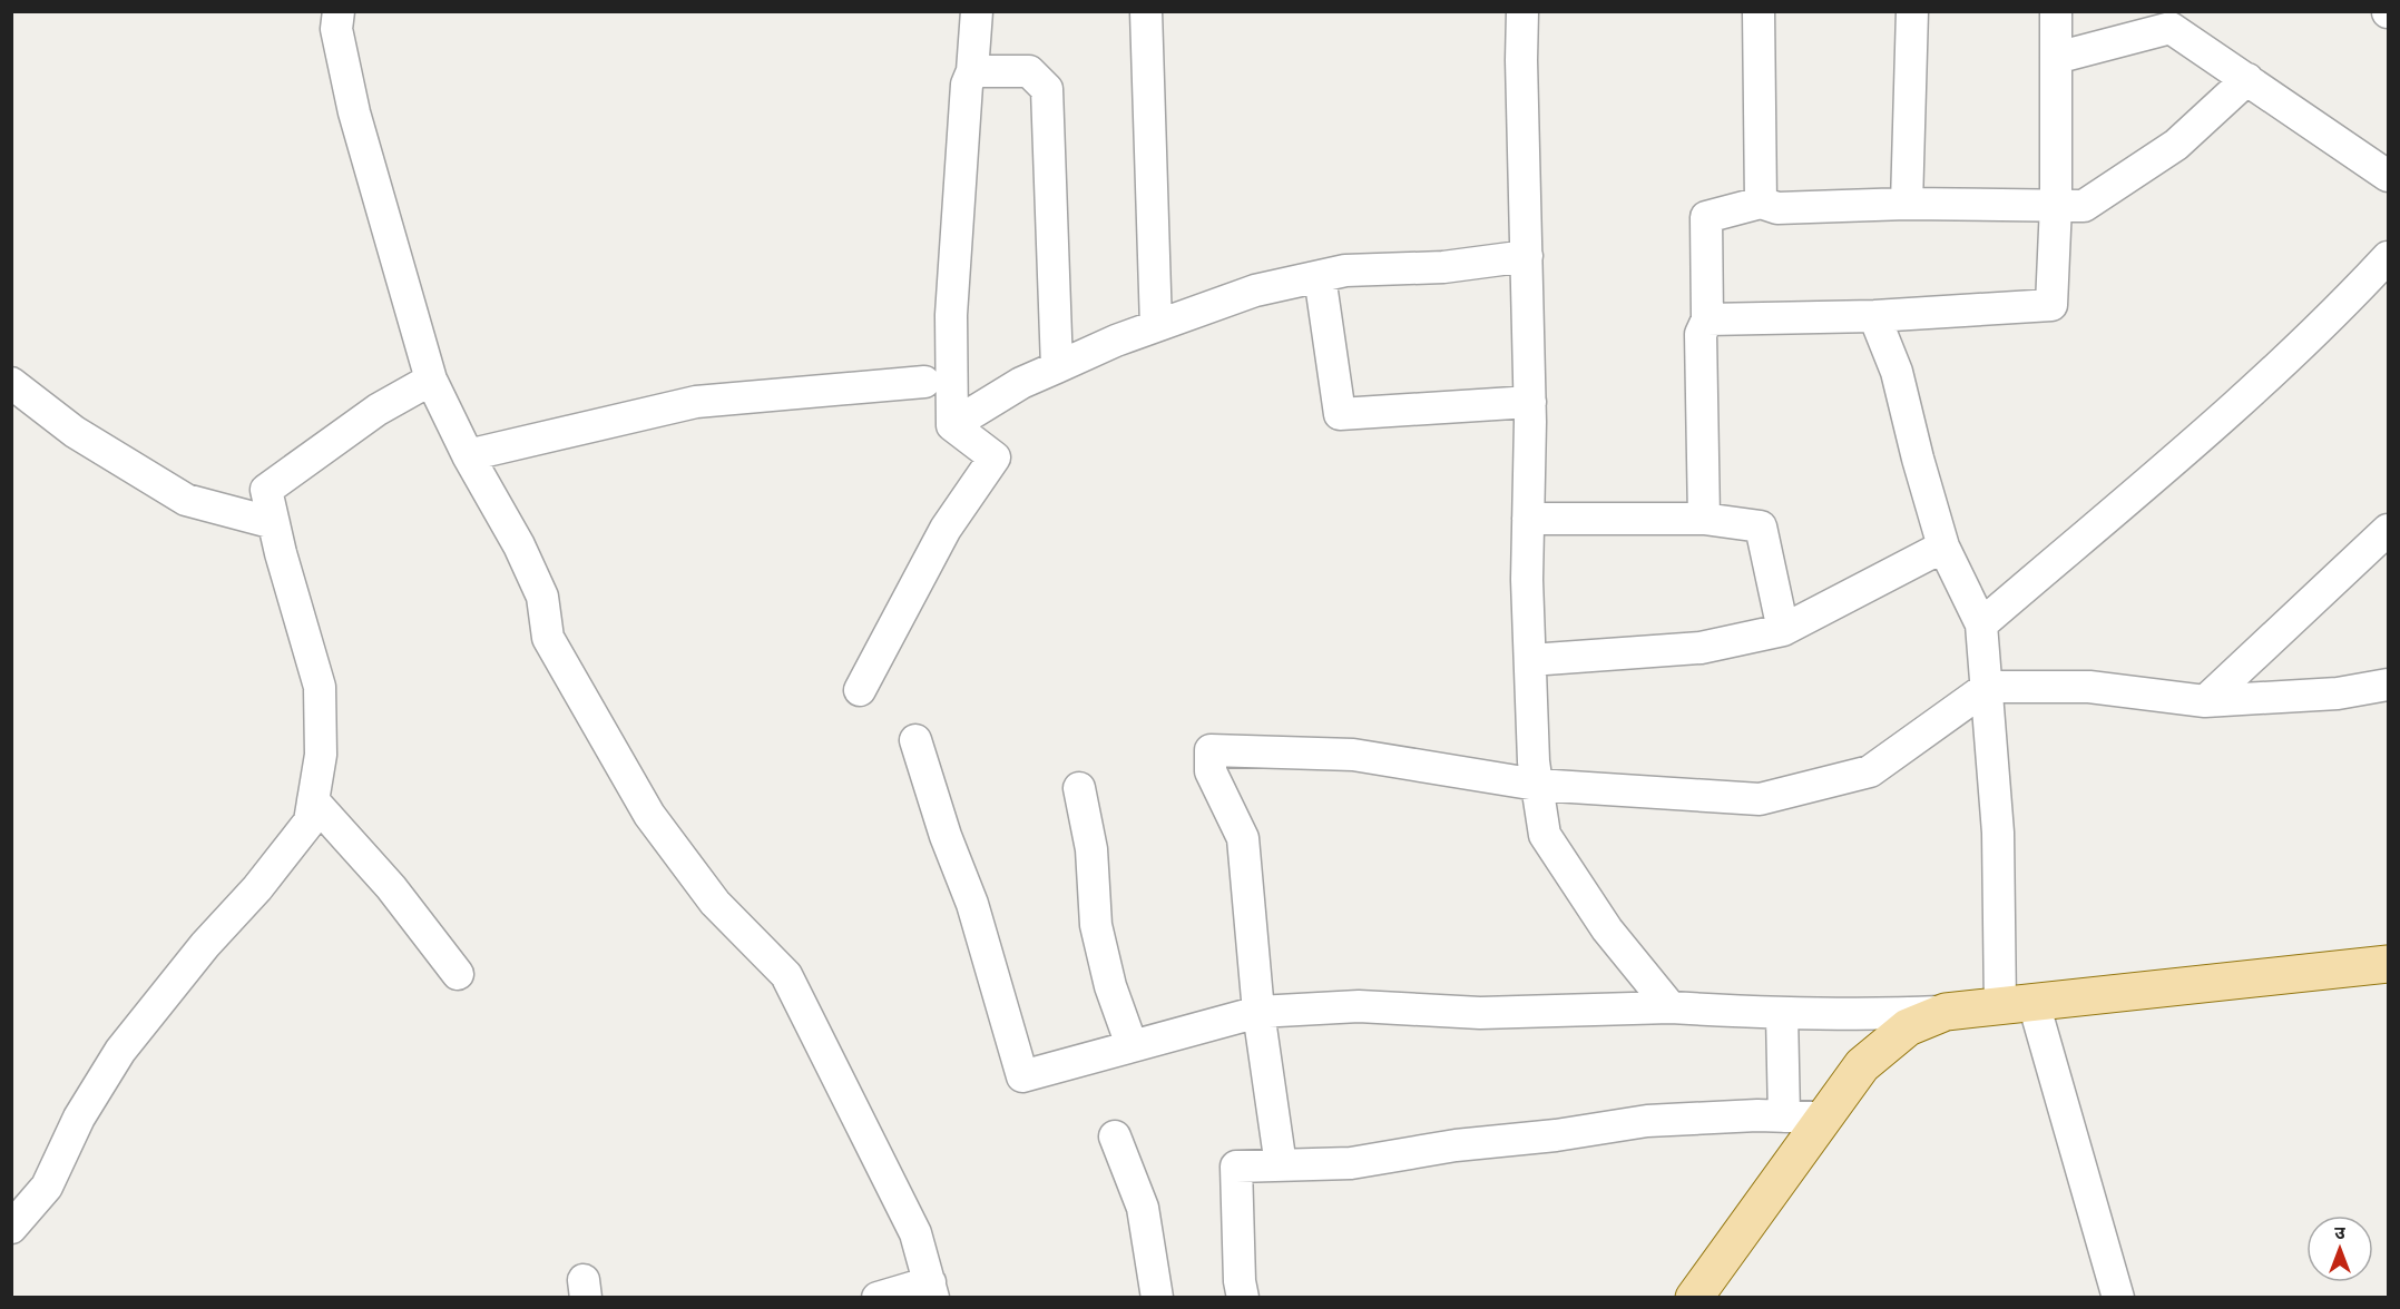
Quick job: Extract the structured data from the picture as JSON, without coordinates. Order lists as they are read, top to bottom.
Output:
{
  "north": "top"
}
